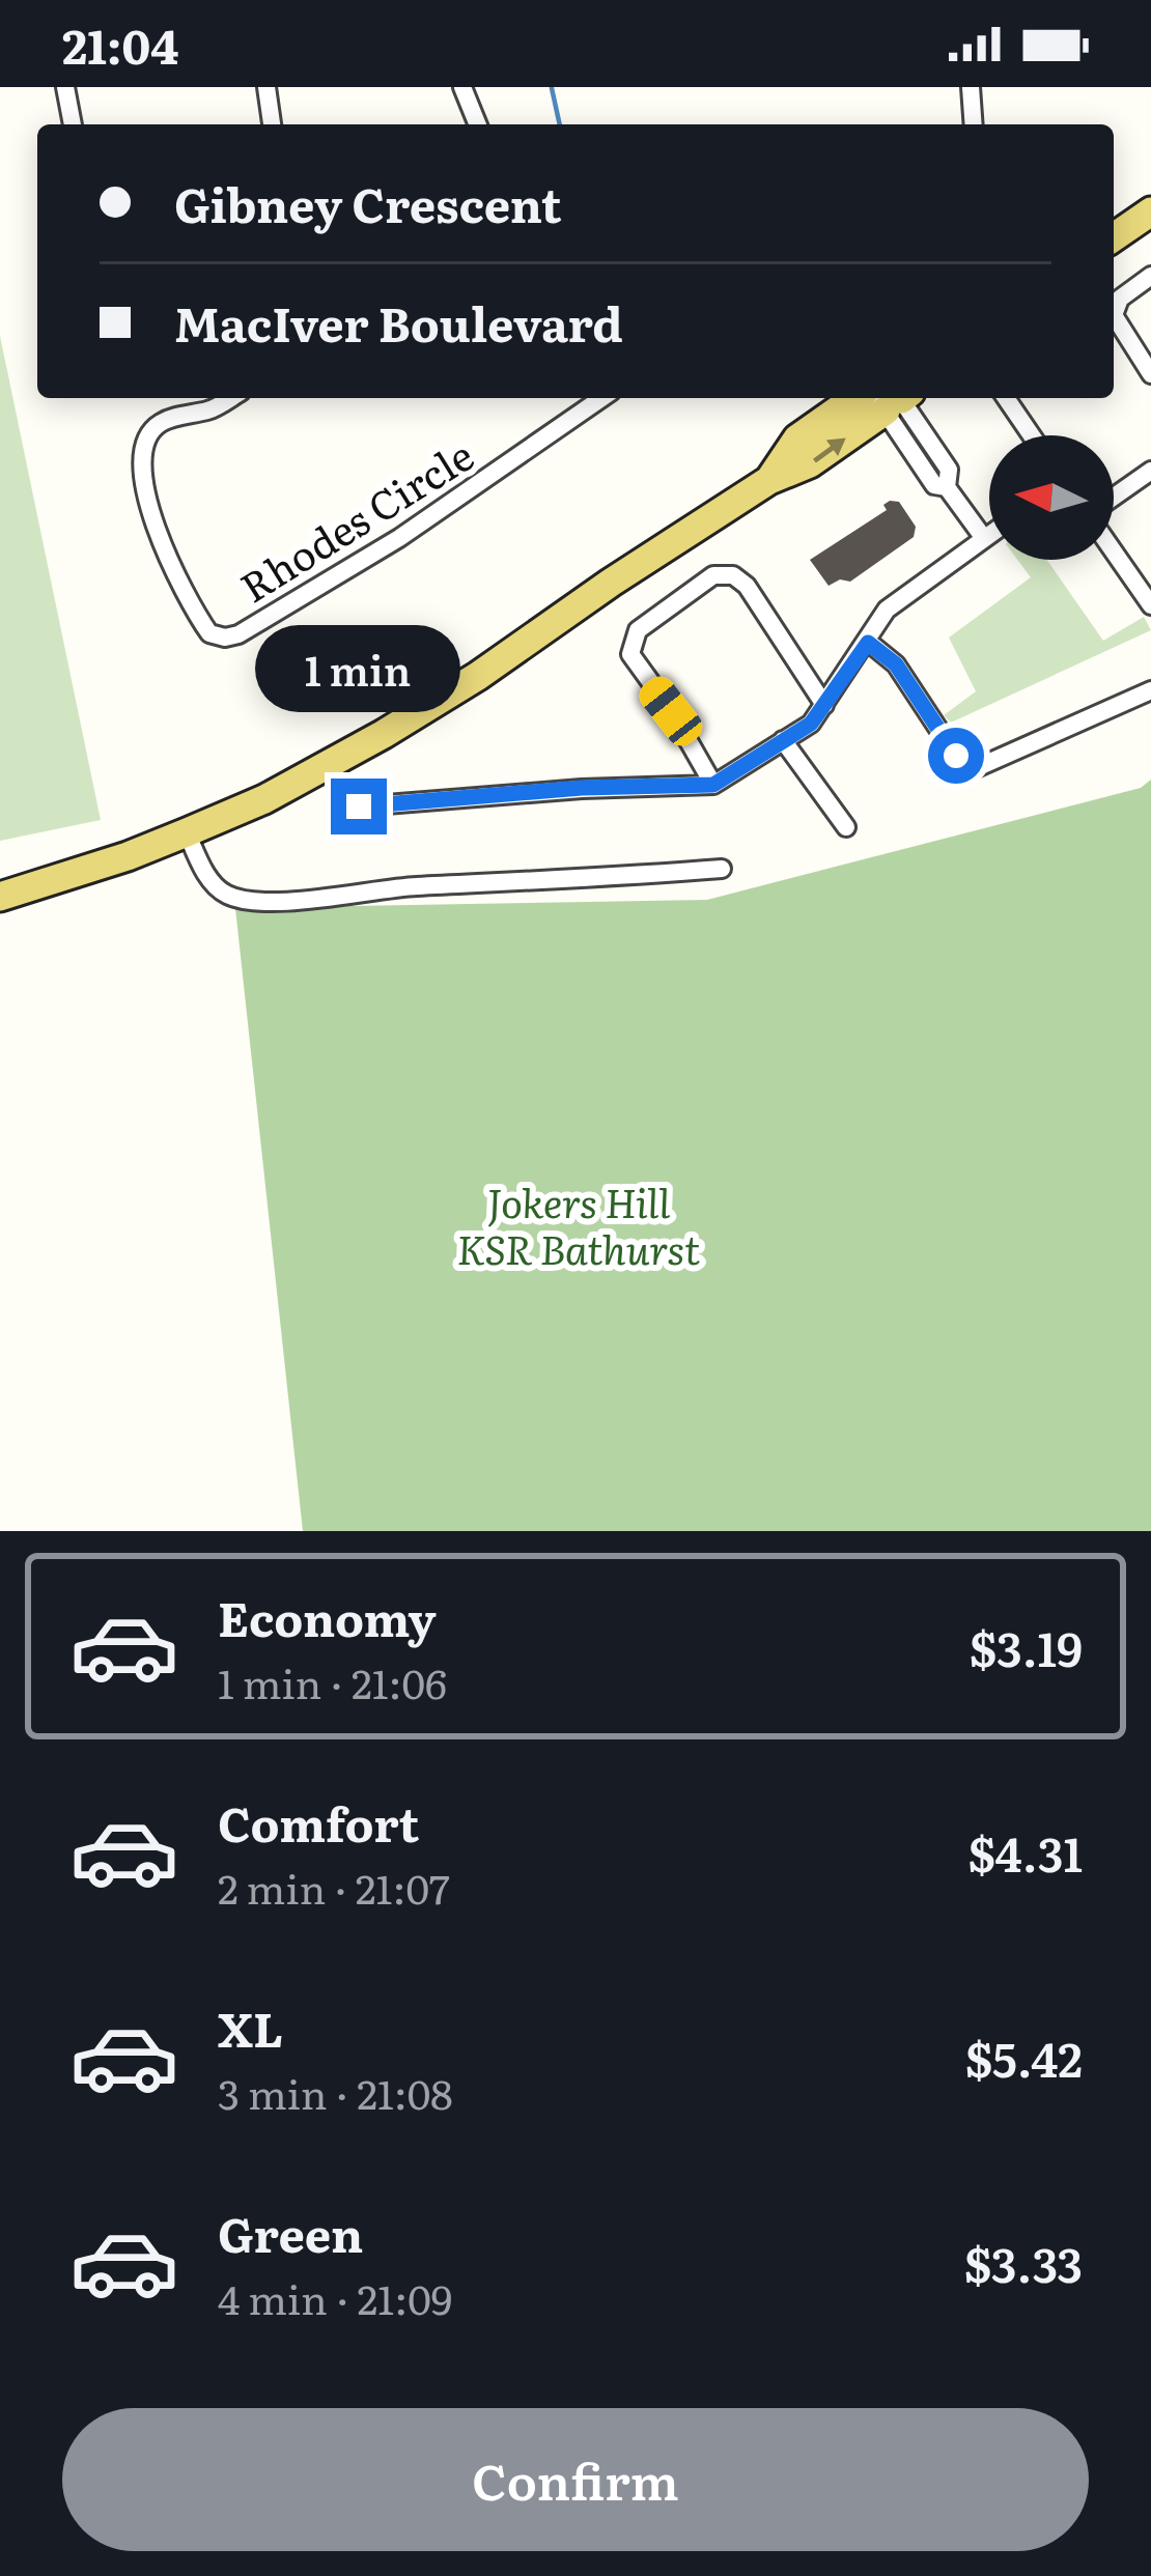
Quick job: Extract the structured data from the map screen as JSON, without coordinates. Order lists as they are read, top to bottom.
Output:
{
  "streets": {
    "street": ["Rhodes Circle"]
  },
  "parks": ["Jokers Hill KSR Bathurst"],
  "north": "left",
  "page": {
    "status": "21:04",
    "banner": ["Gibney Crescent", "MacIver Boulevard"],
    "bubble": "1 min",
    "list": [
      {
        "name": "Economy",
        "note": "1 min · 21:06",
        "value": "$3.19"
      },
      {
        "name": "Comfort",
        "note": "2 min · 21:07",
        "value": "$4.31"
      },
      {
        "name": "XL",
        "note": "3 min · 21:08",
        "value": "$5.42"
      },
      {
        "name": "Green",
        "note": "4 min · 21:09",
        "value": "$3.33"
      }
    ],
    "buttons": "Confirm"
  }
}
